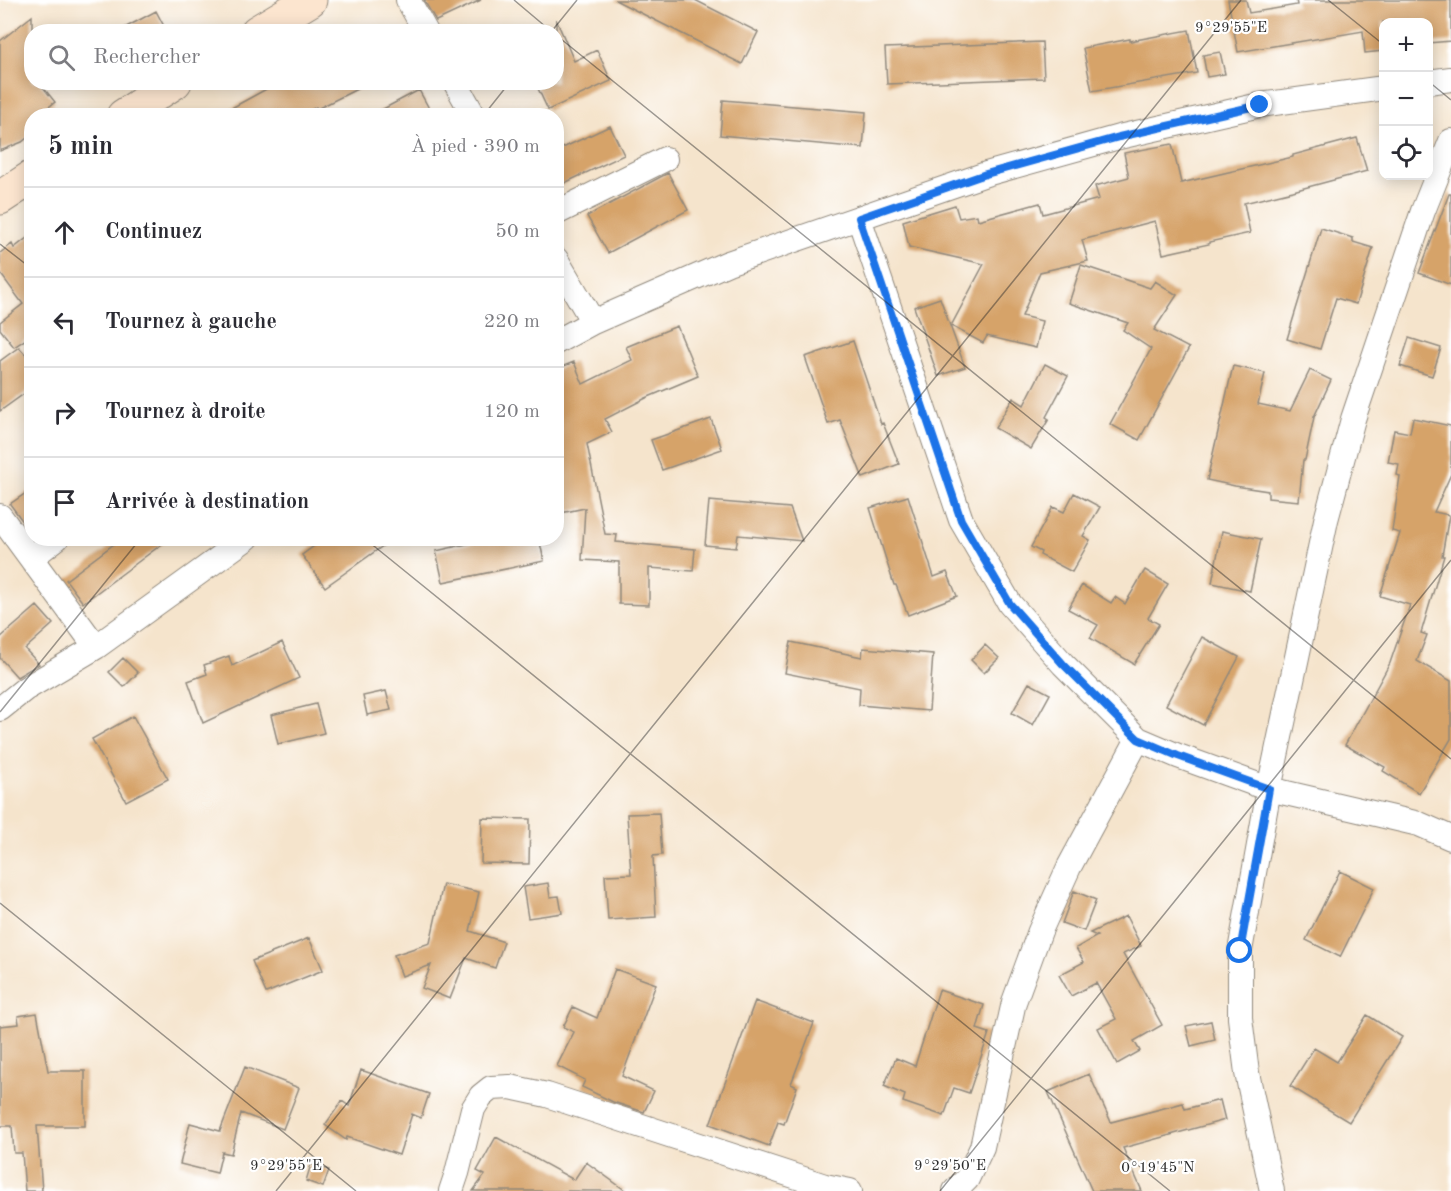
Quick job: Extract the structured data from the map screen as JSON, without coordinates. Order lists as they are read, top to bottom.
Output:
{
  "page": {
    "map_buttons": ["+", "−"],
    "search": "Rechercher",
    "heading": ["5 min", "À pied · 390 m"],
    "list": [
      ["Continuez", "50 m"],
      ["Tournez à gauche", "220 m"],
      ["Tournez à droite", "120 m"],
      "Arrivée à destination"
    ]
  },
  "coordinates": ["9°29'55\"E", "9°29'50\"E", "0°19'45\"N"]
}
